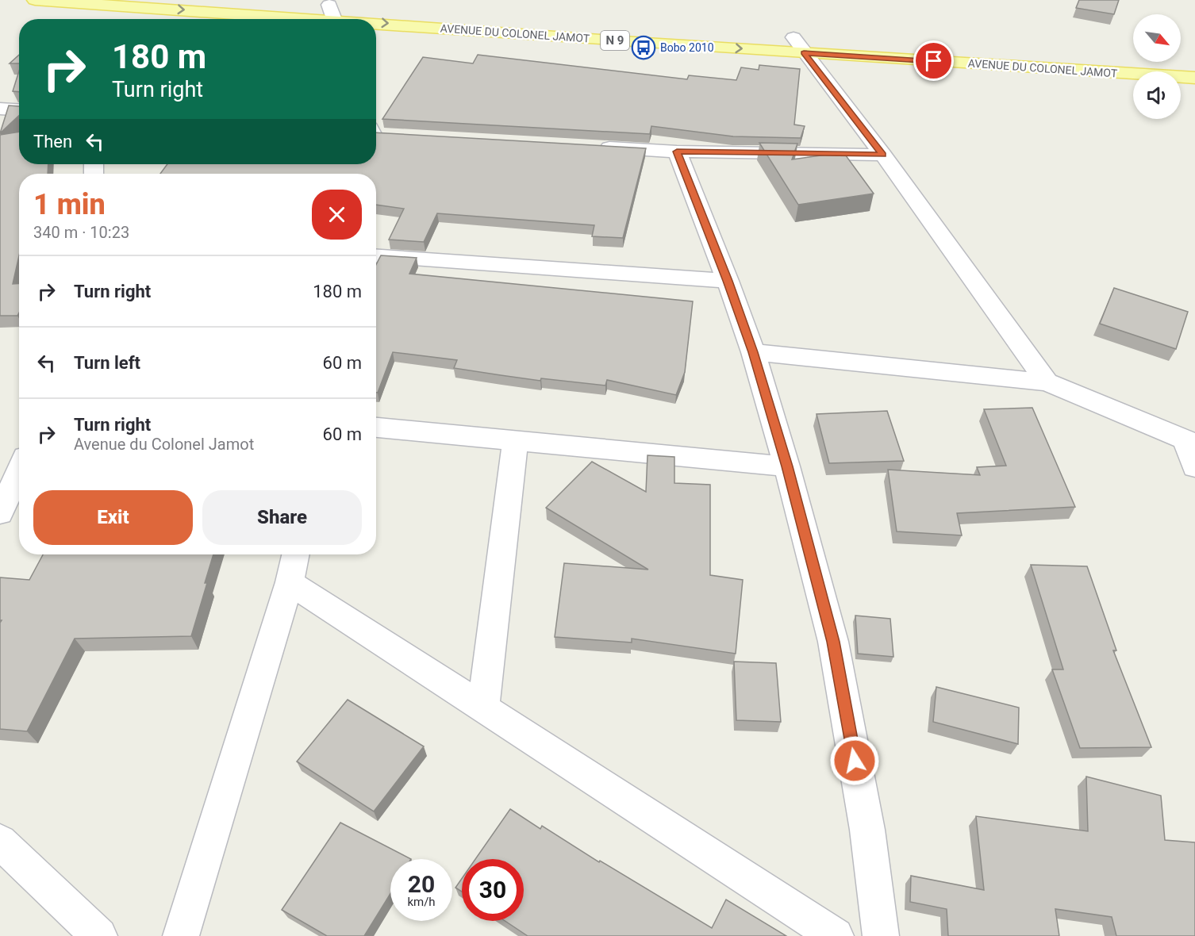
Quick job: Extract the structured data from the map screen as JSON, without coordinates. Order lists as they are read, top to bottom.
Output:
{
  "streets": {
    "main road": ["AVENUE DU COLONEL JAMOT", "N 9"]
  },
  "places": {
    "bus stop": ["Bobo 2010"]
  },
  "north": "bottom right",
  "page": {
    "turn": ["180 m", "Turn right"],
    "then": "Then",
    "heading": ["1 min", "340 m · 10:23"],
    "list": [
      {
        "name": "Turn right",
        "value": "180 m"
      },
      {
        "name": "Turn left",
        "value": "60 m"
      },
      {
        "name": "Turn right",
        "note": "Avenue du Colonel Jamot",
        "value": "60 m"
      }
    ],
    "buttons": ["Exit", "Share"],
    "speed": "20 km/h",
    "limit": "30"
  }
}
